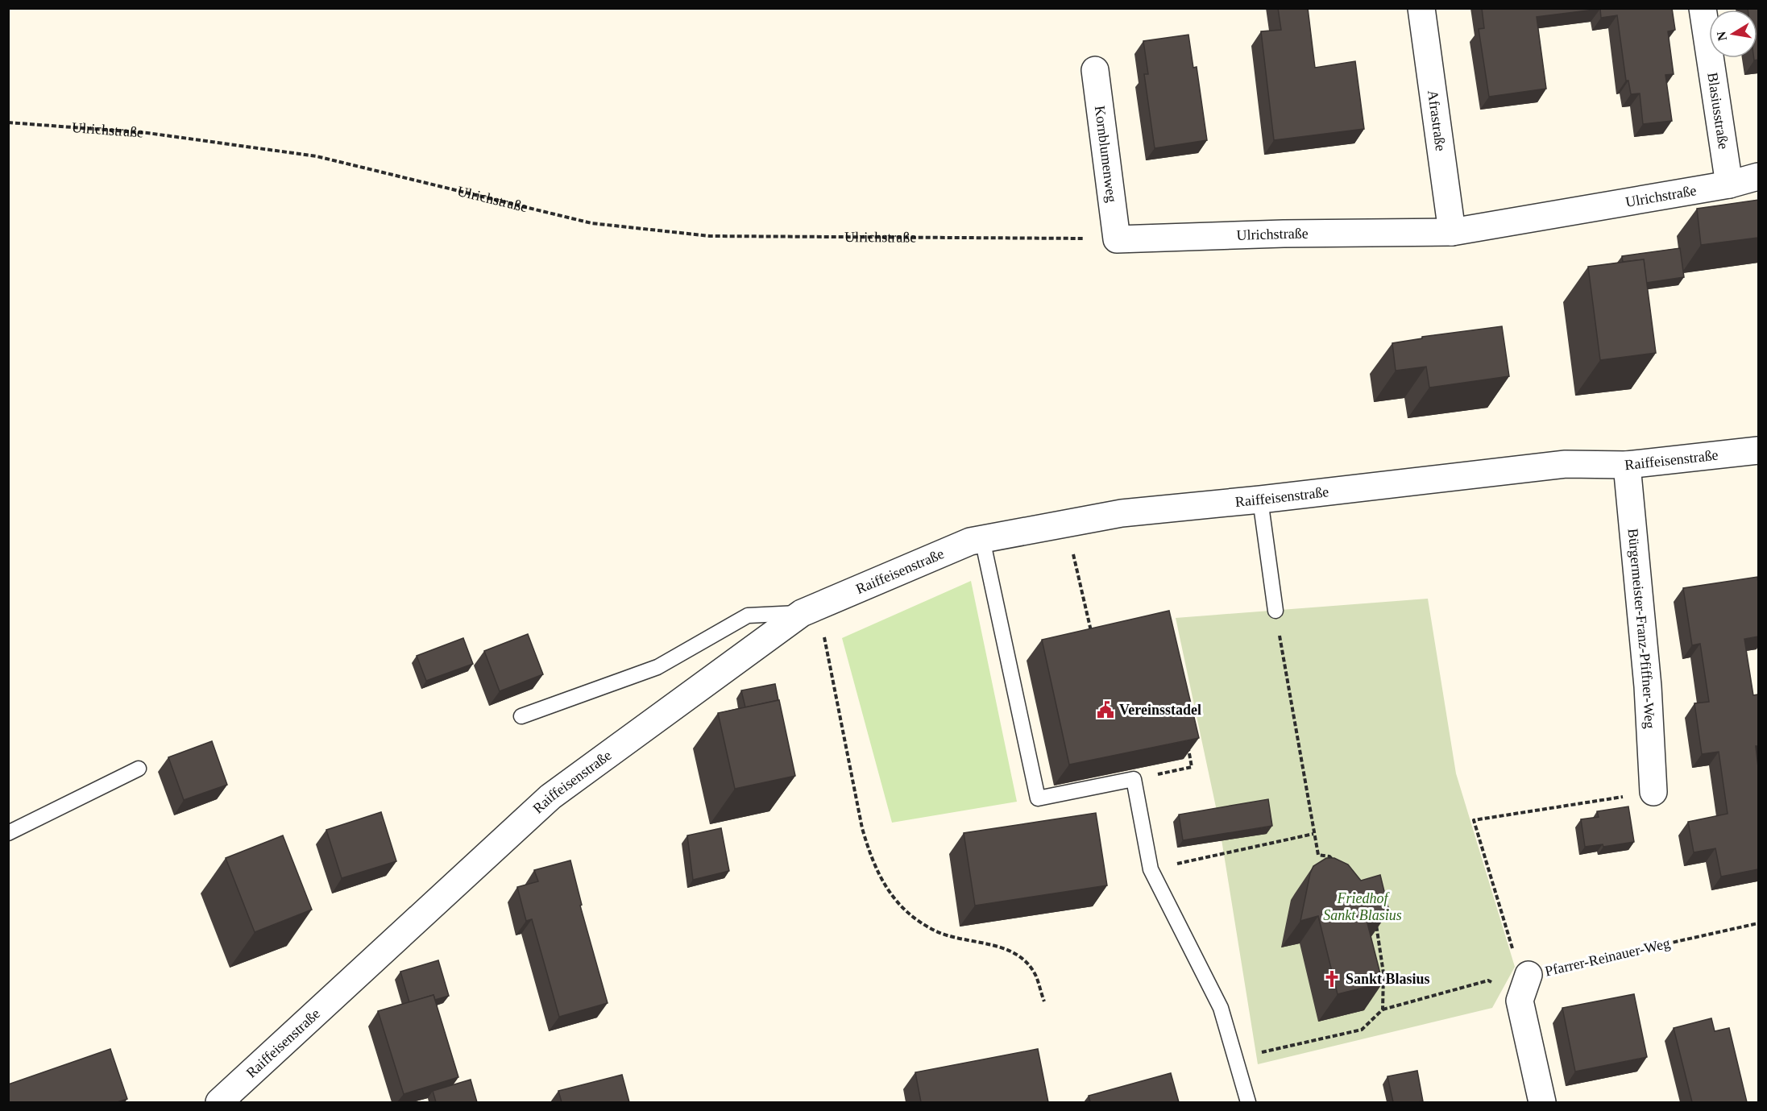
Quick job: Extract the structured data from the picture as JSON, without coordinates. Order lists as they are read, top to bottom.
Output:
{
  "streets": {
    "street": [
      "Blasiusstraße",
      "Afrastraße",
      "Ulrichstraße",
      "Kornblumenweg",
      "Raiffeisenstraße",
      "Bürgermeister-Franz-Pfiffner-Weg"
    ],
    "path": ["Pfarrer-Reinauer-Weg"]
  },
  "crossings": [
    ["Blasiusstraße", "Ulrichstraße"],
    ["Afrastraße", "Ulrichstraße"],
    ["Ulrichstraße", "Kornblumenweg"],
    ["Raiffeisenstraße", "Bürgermeister-Franz-Pfiffner-Weg"]
  ],
  "parks": ["Friedhof Sankt Blasius"],
  "places": {
    "public building": ["Vereinsstadel"],
    "church": ["Sankt Blasius"]
  },
  "north": "left"
}
